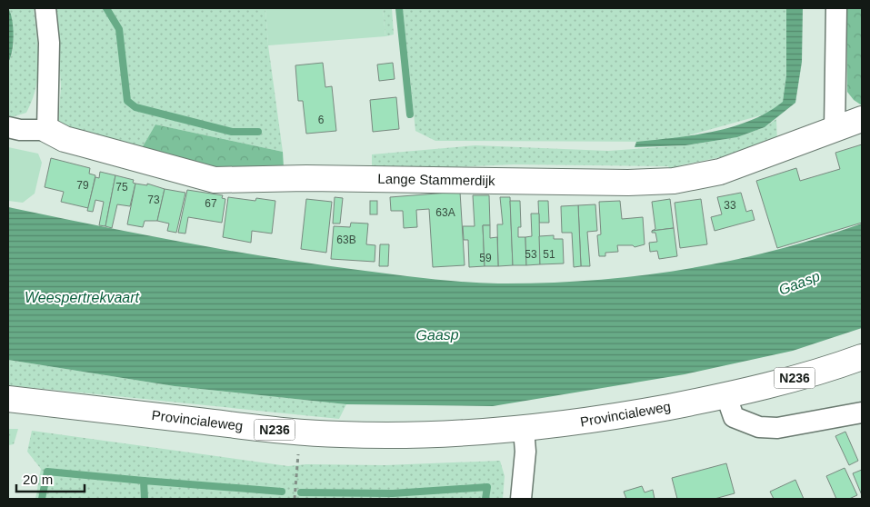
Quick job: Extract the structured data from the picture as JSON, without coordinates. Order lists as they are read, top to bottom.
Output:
{
  "streets": {
    "main road": ["Lange Stammerdijk", "N236", "Provincialeweg"]
  },
  "water": ["Gaasp", "Weespertrekvaart"],
  "house_numbers": [
    "6",
    "79",
    "75",
    "73",
    "67",
    "33",
    "63A",
    "63B",
    "53",
    "51",
    "59"
  ],
  "scale_bar": "20 m"
}
